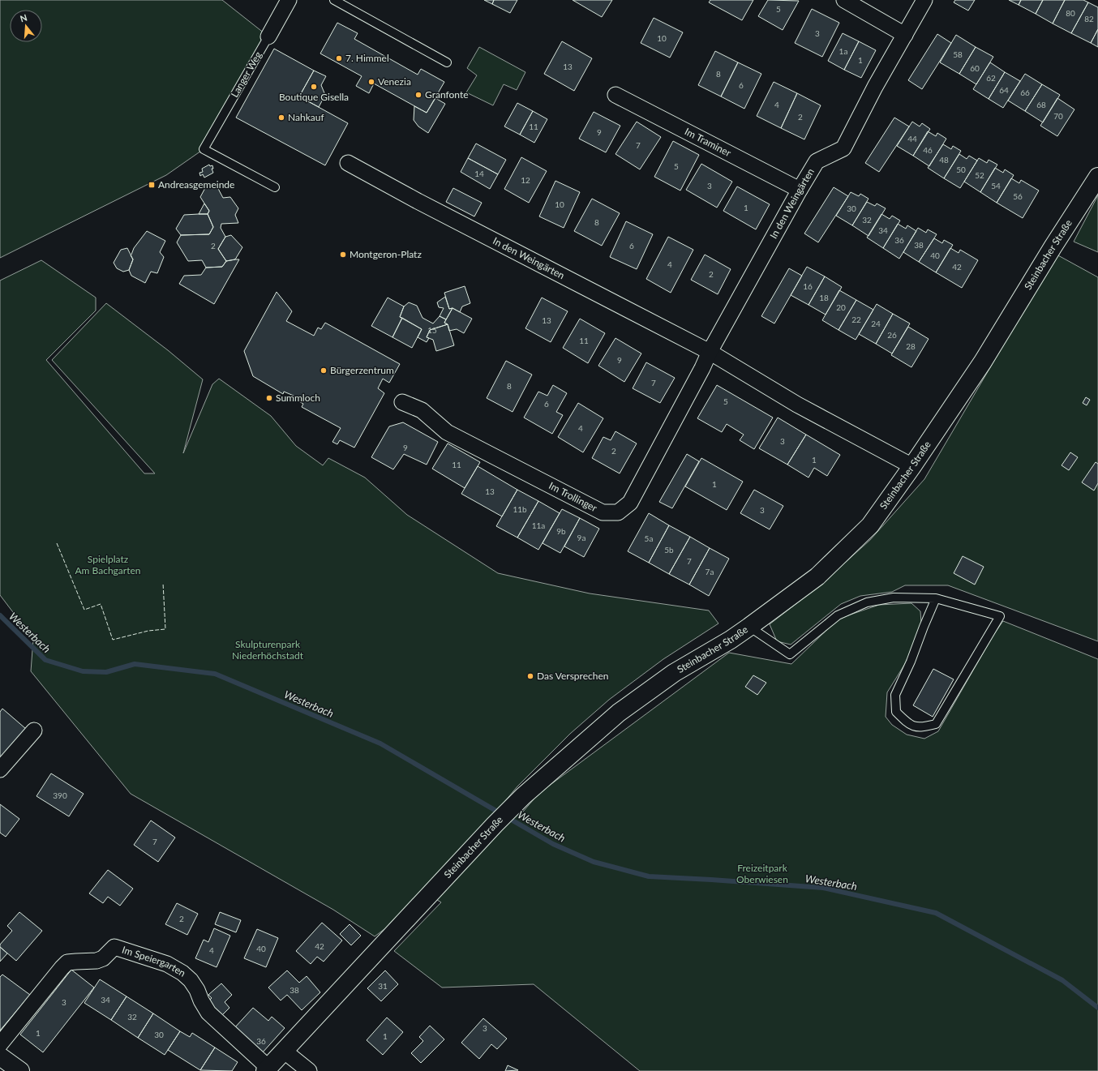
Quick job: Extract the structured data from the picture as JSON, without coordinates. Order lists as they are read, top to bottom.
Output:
{
  "streets": {
    "main road": ["Steinbacher Straße"],
    "street": [
      "Langer Weg",
      "Im Traminer",
      "In den Weingärten",
      "Im Trollinger",
      "Im Speiergarten"
    ]
  },
  "crossings": [
    ["Im Traminer", "In den Weingärten"],
    ["In den Weingärten", "Steinbacher Straße"],
    ["In den Weingärten", "Im Trollinger"],
    ["Steinbacher Straße", "Im Speiergarten"]
  ],
  "water": ["Westerbach"],
  "parks": ["Spielplatz Am Bachgarten", "Skulpturenpark Niederhöchstadt", "Freizeitpark Oberwiesen"],
  "places": {
    "other": [
      "7. Himmel",
      "Venezia",
      "Boutique Gisella",
      "Granfonte",
      "Nahkauf",
      "Montgeron-Platz",
      "Bürgerzentrum",
      "Summloch",
      "Das Versprechen"
    ],
    "transit": ["Andreasgemeinde"]
  },
  "house_numbers": [
    "5",
    "80",
    "82",
    "3",
    "10",
    "1a",
    "58",
    "1",
    "13",
    "60",
    "8",
    "62",
    "6",
    "64",
    "66",
    "4",
    "68",
    "70",
    "2",
    "11",
    "9",
    "44",
    "7",
    "46",
    "48",
    "5",
    "50",
    "14",
    "52",
    "12",
    "3",
    "54",
    "56",
    "10",
    "1",
    "30",
    "32",
    "8",
    "34",
    "36",
    "38",
    "2",
    "6",
    "40",
    "4",
    "42",
    "2",
    "16",
    "18",
    "20",
    "22",
    "13",
    "24",
    "15",
    "26",
    "11",
    "28",
    "9",
    "7",
    "8",
    "5",
    "6",
    "4",
    "3",
    "9",
    "2",
    "1",
    "11",
    "1",
    "13",
    "11b",
    "3",
    "11a",
    "9b",
    "9a",
    "5a",
    "5b",
    "7",
    "7a",
    "390",
    "7",
    "2",
    "42",
    "40",
    "4",
    "31",
    "38",
    "34",
    "3",
    "32",
    "3",
    "1",
    "30",
    "1",
    "36"
  ],
  "north": "top"
}
